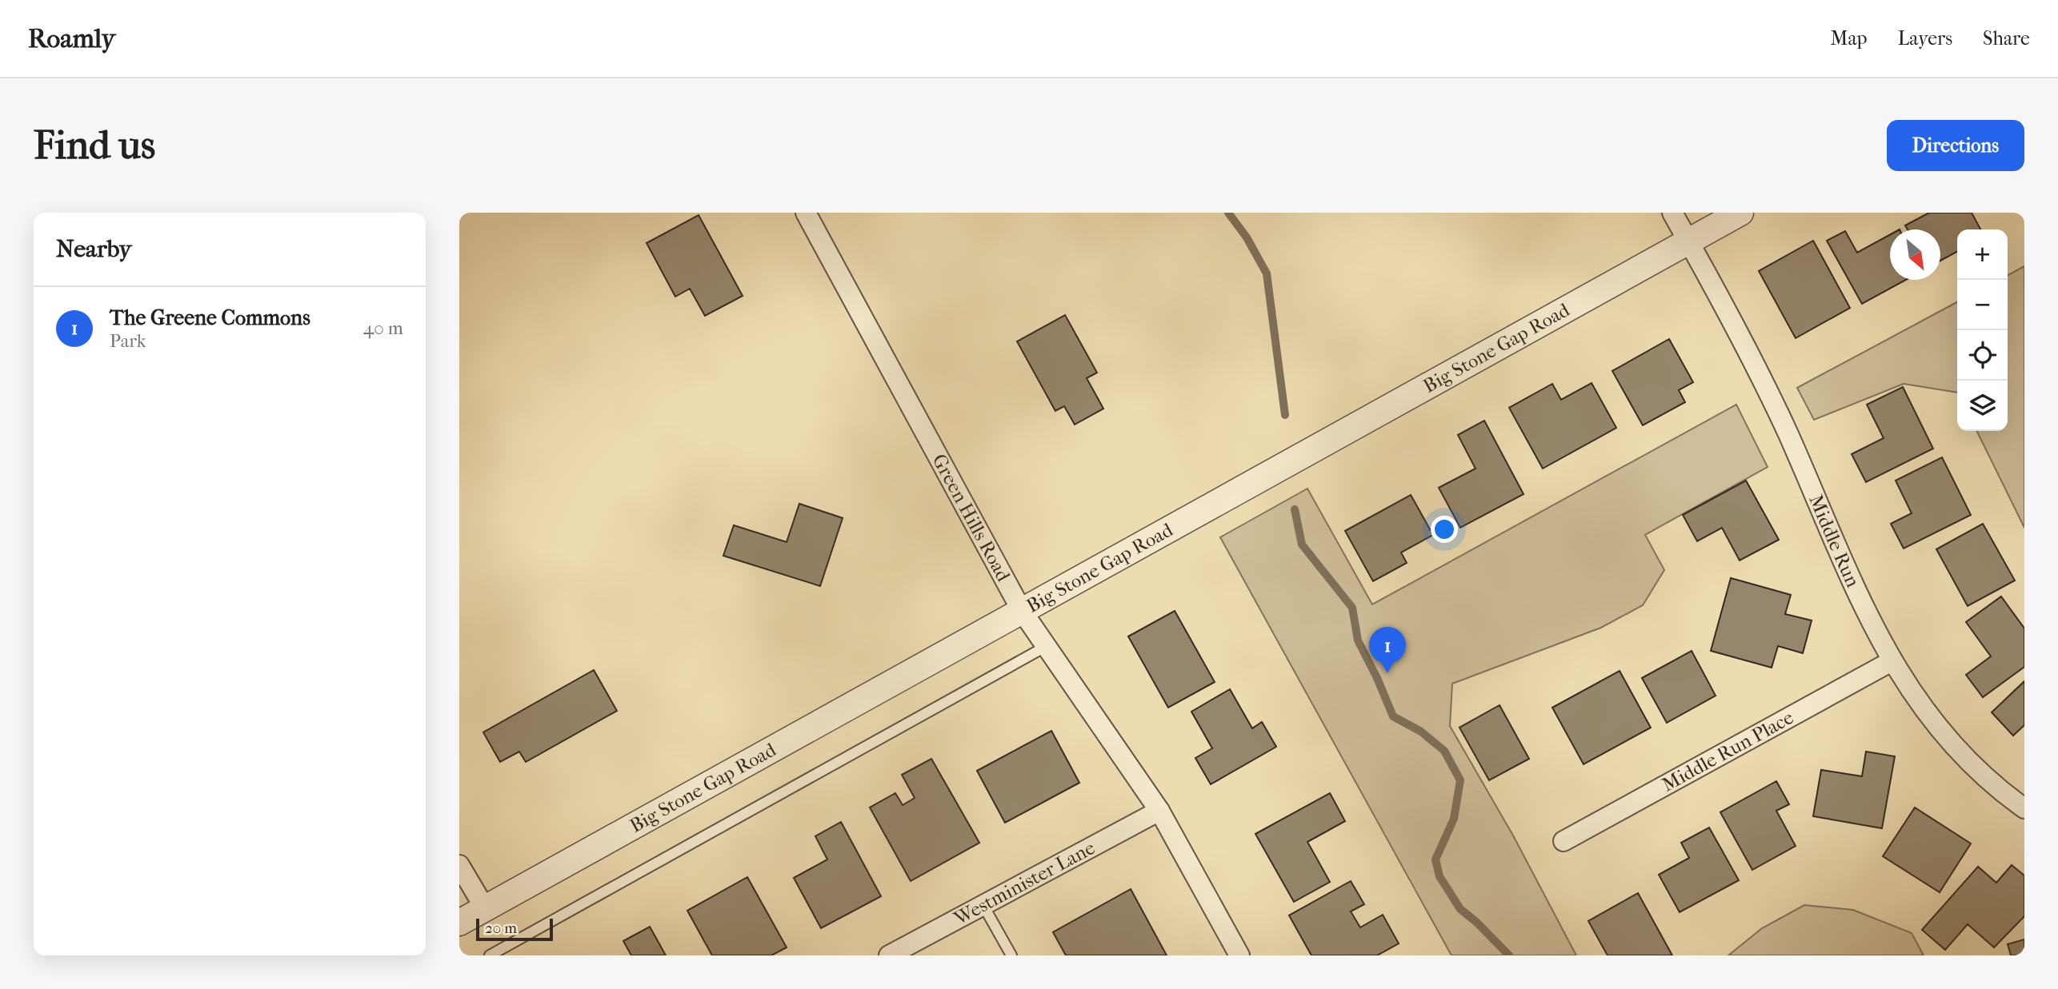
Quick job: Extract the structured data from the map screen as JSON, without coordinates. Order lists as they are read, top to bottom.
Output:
{
  "streets": {
    "street": [
      "Big Stone Gap Road",
      "Green Hills Road",
      "Middle Run",
      "Middle Run Place",
      "Westminister Lane"
    ]
  },
  "crossings": [
    ["Big Stone Gap Road", "Green Hills Road"],
    ["Big Stone Gap Road", "Middle Run"],
    ["Green Hills Road", "Westminister Lane"],
    ["Middle Run", "Middle Run Place"]
  ],
  "scale_bar": "20 m",
  "north": "bottom right",
  "page": {
    "header": "Roamly",
    "nav": ["Map", "Layers", "Share"],
    "buttons": "Directions",
    "title": "Find us",
    "heading": "Nearby",
    "map_buttons": ["+", "−"],
    "list": [
      {
        "mark": "1",
        "name": "The Greene Commons",
        "note": "Park",
        "value": "40 m"
      }
    ],
    "pins": "1",
    "scale": "20 m"
  }
}
